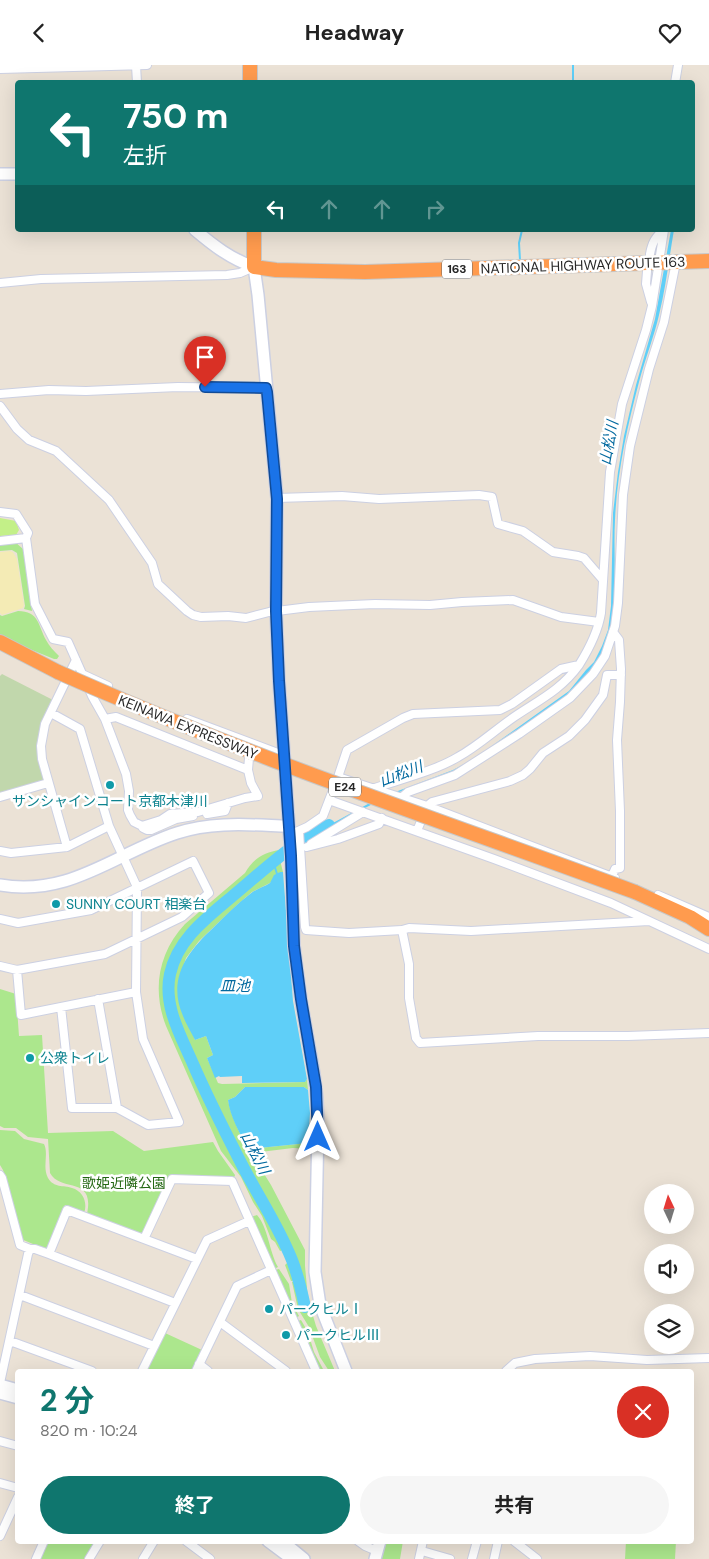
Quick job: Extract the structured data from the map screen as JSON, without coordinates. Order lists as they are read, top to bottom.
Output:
{
  "streets": {
    "highway": [
      "NATIONAL HIGHWAY ROUTE 163",
      "163",
      "KEINAWA EXPRESSWAY",
      "E24"
    ]
  },
  "crossings": [
    ["KEINAWA EXPRESSWAY", "E24"]
  ],
  "water": ["山松川", "皿池"],
  "parks": ["歌姫近隣公園"],
  "places": [
    "サンシャインコート京都木津川",
    "SUNNY COURT 相楽台",
    "公衆トイレ",
    "パークヒルⅠ",
    "パークヒルⅢ"
  ],
  "north": "top",
  "page": {
    "header": "Headway",
    "turn": ["750 m", "左折"],
    "heading": ["2 分", "820 m · 10:24"],
    "buttons": ["終了", "共有"]
  }
}
